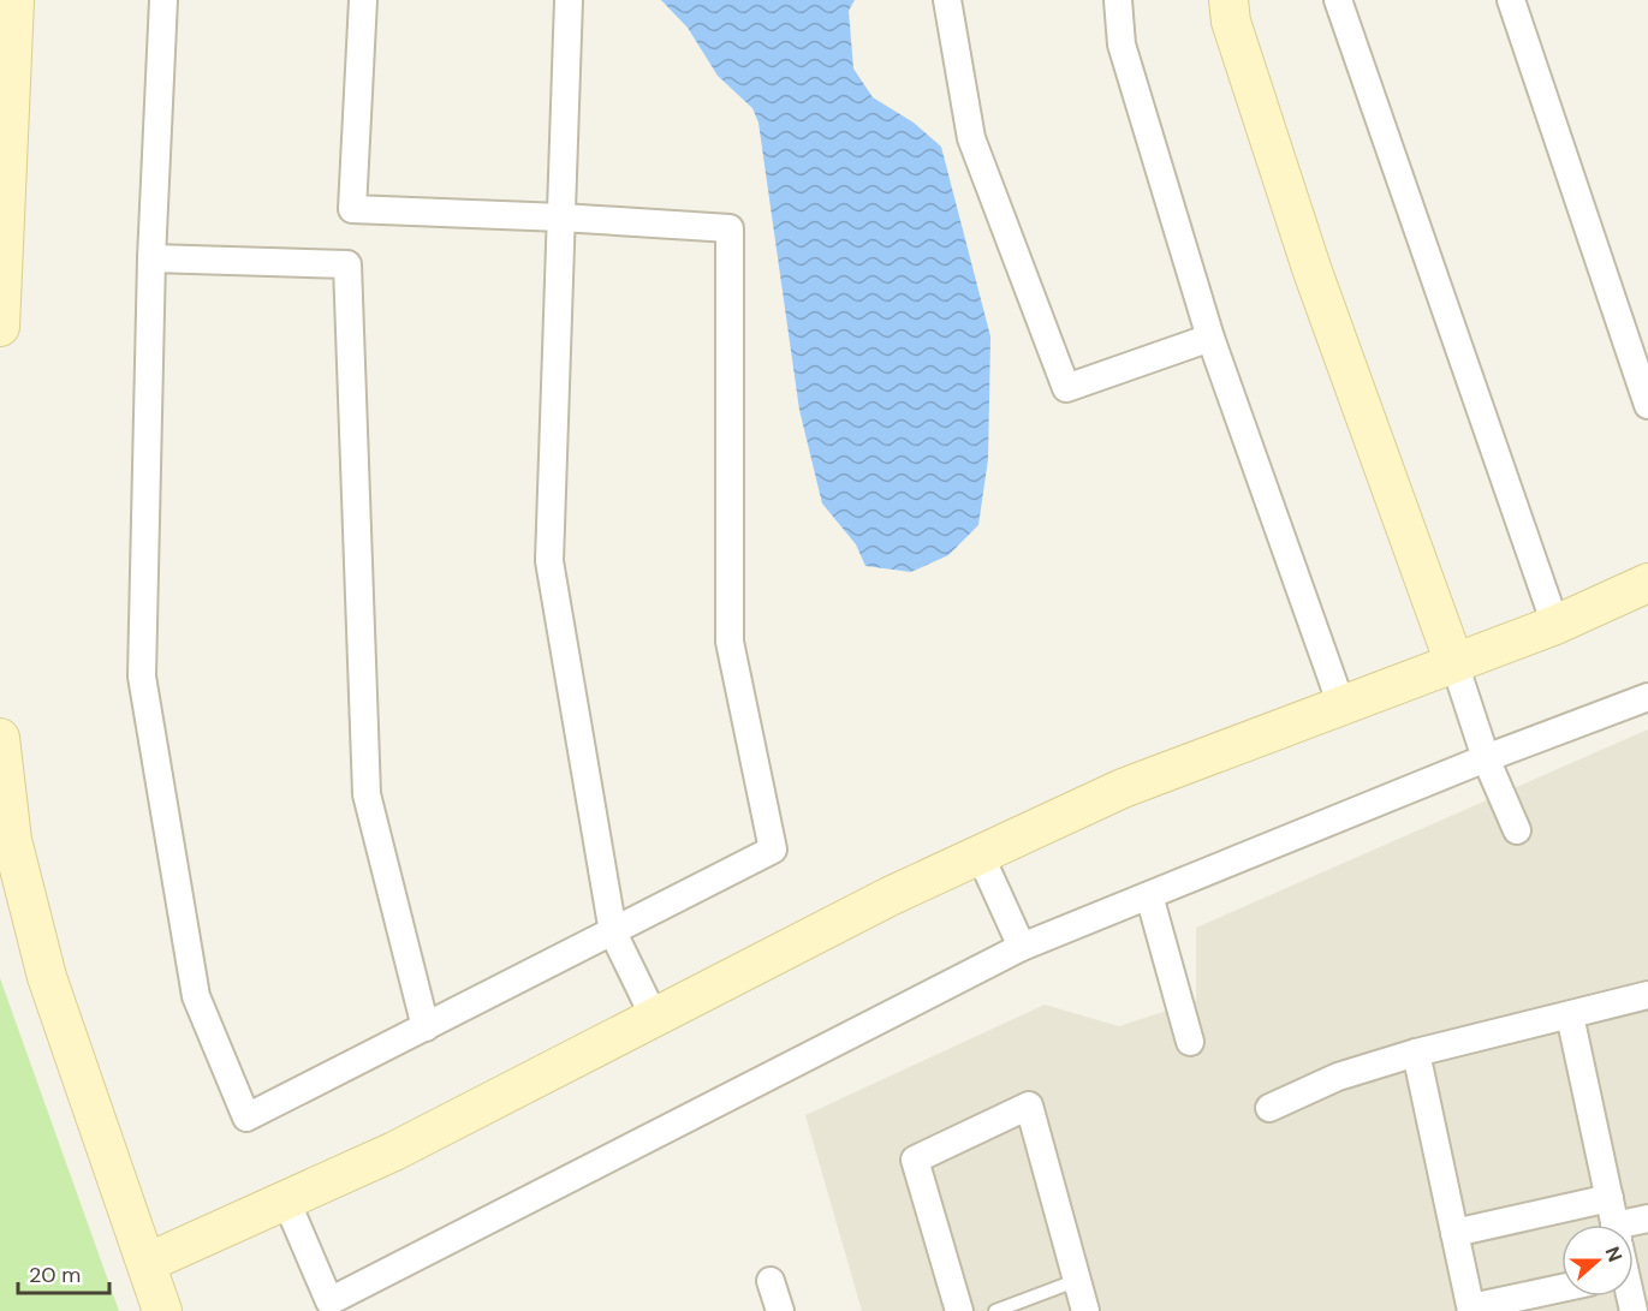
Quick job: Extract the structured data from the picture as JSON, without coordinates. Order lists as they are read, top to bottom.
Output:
{
  "scale_bar": "20 m",
  "north": "right"
}
